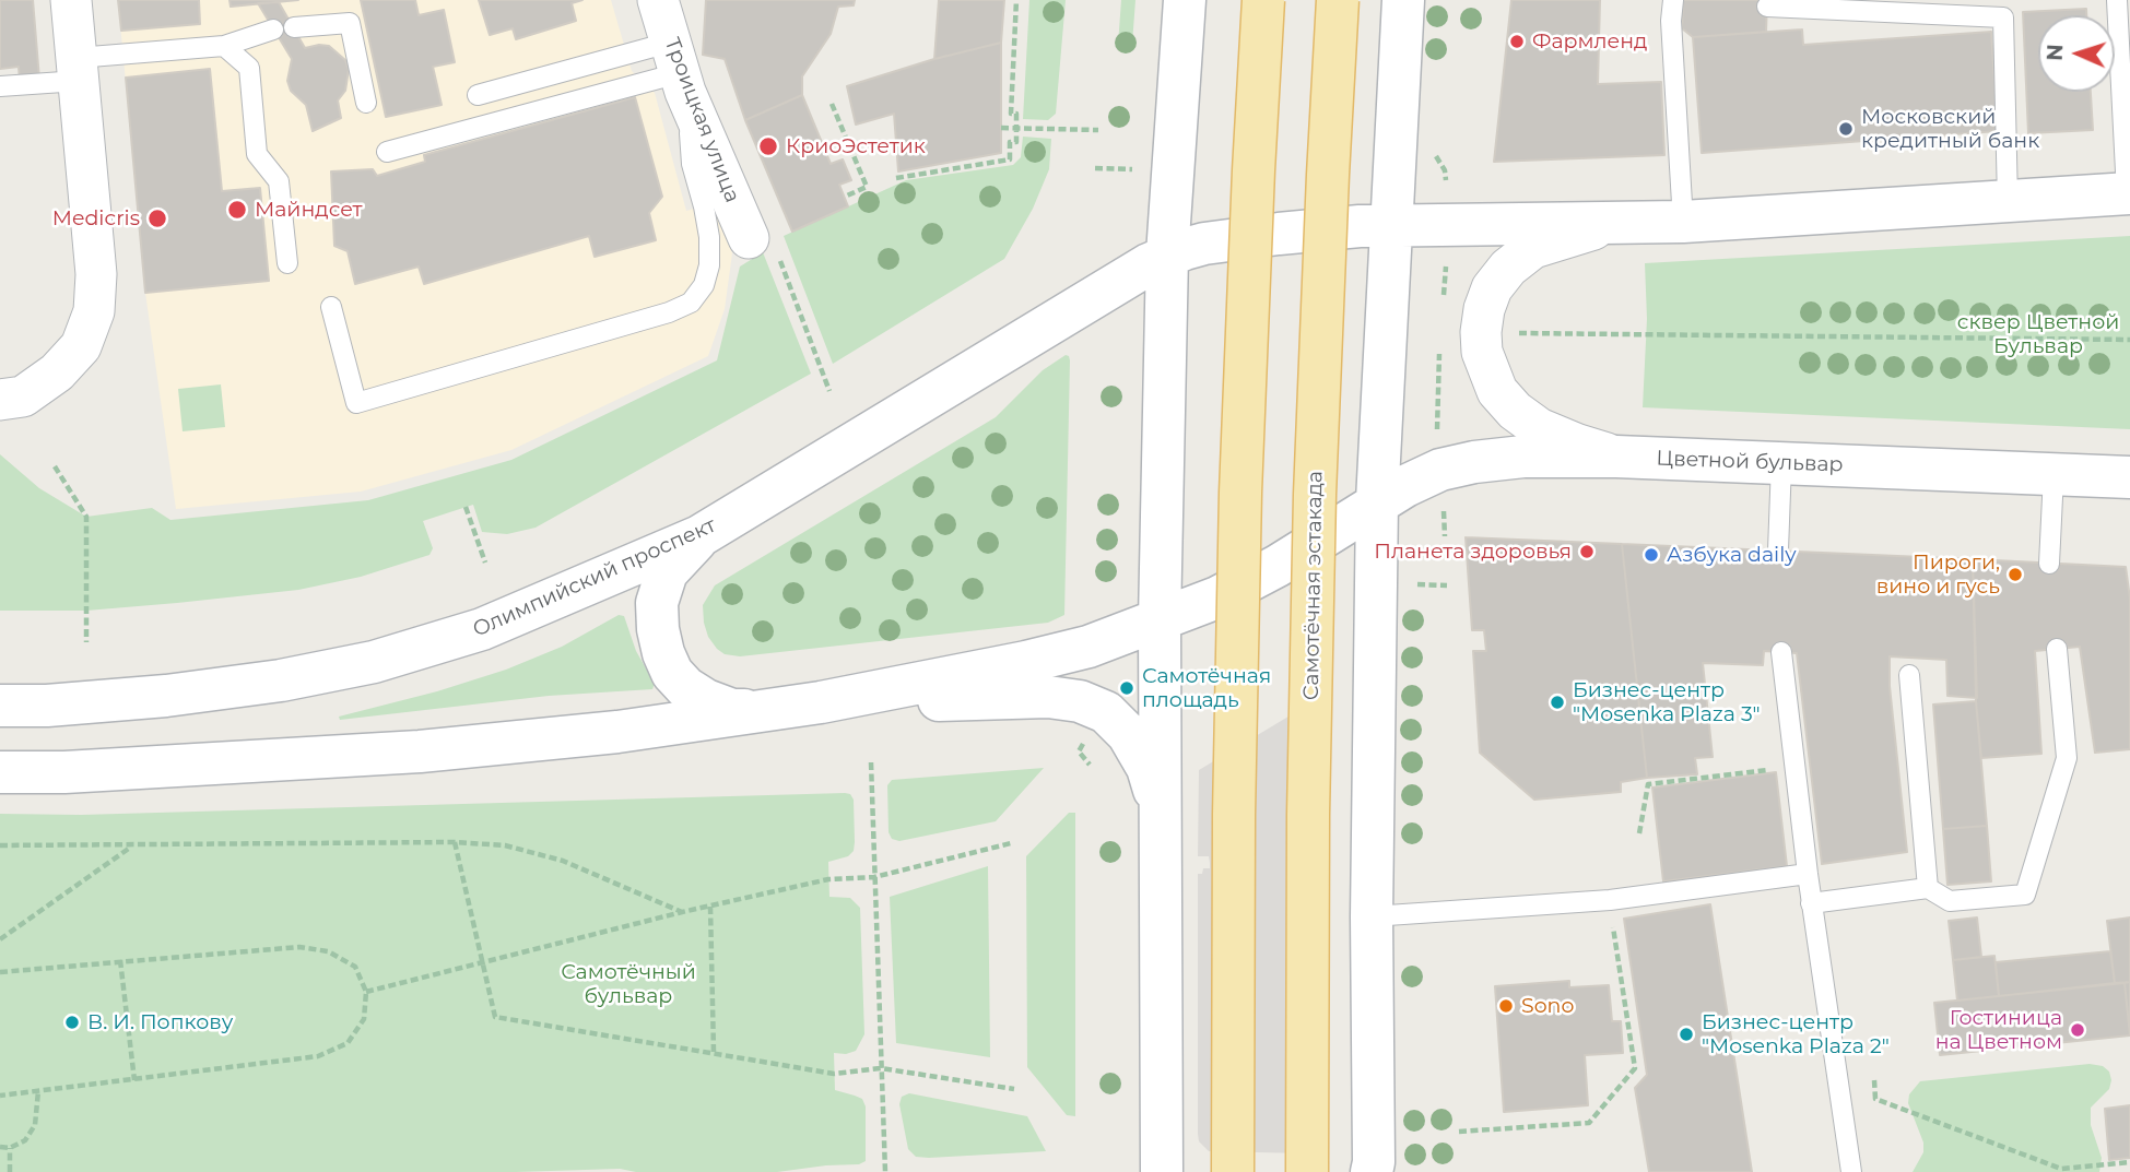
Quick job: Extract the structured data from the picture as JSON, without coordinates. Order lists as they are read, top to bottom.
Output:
{
  "streets": {
    "main road": ["Цветной бульвар", "Олимпийский проспект", "Самотёчная эстакада"],
    "street": ["Троицкая улица"]
  },
  "parks": ["сквер Цветной Бульвар", "Самотёчный бульвар"],
  "places": [
    "Фармленд",
    "Московский кредитный банк",
    "КриоЭстетик",
    "Майндсет",
    "Medicris",
    "Планета здоровья",
    "Азбука daily",
    "Пироги, вино и гусь",
    "Самотёчная площадь",
    "Бизнес-центр \"Mosenka Plaza 3\"",
    "Sono",
    "В. И. Попкову",
    "Гостиница на Цветном",
    "Бизнес-центр \"Mosenka Plaza 2\""
  ],
  "north": "left"
}
